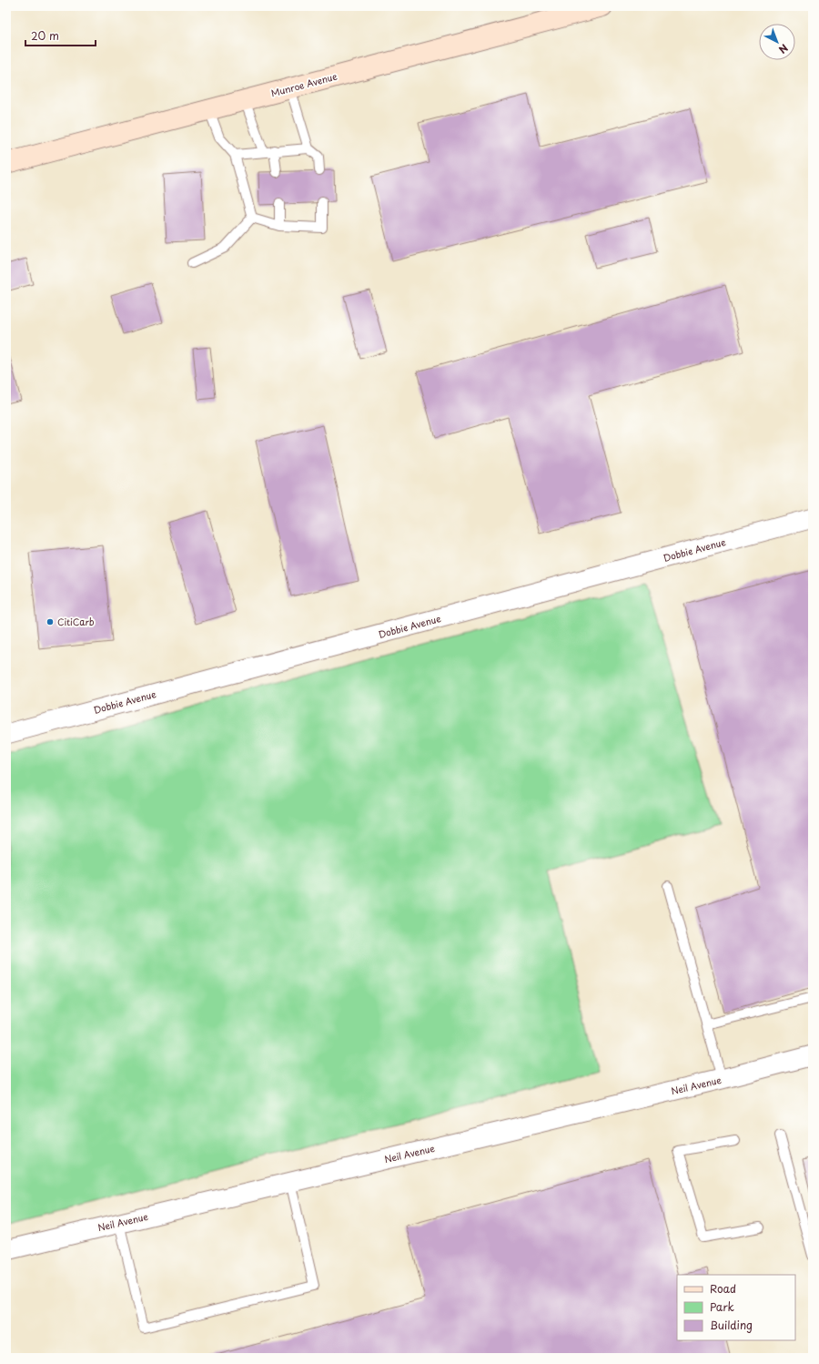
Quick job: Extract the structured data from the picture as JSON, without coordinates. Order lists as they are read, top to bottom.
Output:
{
  "streets": {
    "main road": ["Munroe Avenue"],
    "street": ["Dobbie Avenue", "Neil Avenue"]
  },
  "places": ["CitiCarb"],
  "legend": ["Road", "Park", "Building"],
  "scale_bar": "20 m",
  "north": "bottom right"
}
